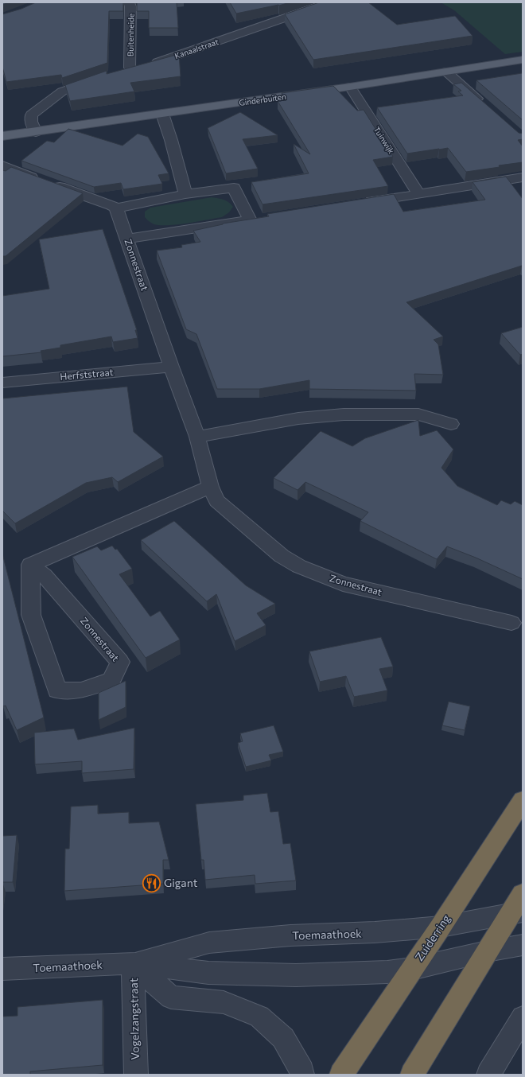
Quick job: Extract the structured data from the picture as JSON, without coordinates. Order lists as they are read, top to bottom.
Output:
{
  "streets": {
    "highway": ["Zuiderring"],
    "main road": ["Ginderbuiten"],
    "street": [
      "Buitenheide",
      "Kanaalstraat",
      "Tuinwijk",
      "Zonnestraat",
      "Herfststraat",
      "Toemaathoek",
      "Vogelzangstraat"
    ]
  },
  "crossings": [
    ["Buitenheide", "Kanaalstraat"],
    ["Ginderbuiten", "Tuinwijk"],
    ["Zonnestraat", "Herfststraat"],
    ["Toemaathoek", "Zuiderring"],
    ["Toemaathoek", "Vogelzangstraat"]
  ],
  "places": {
    "restaurant": ["Gigant"]
  }
}
